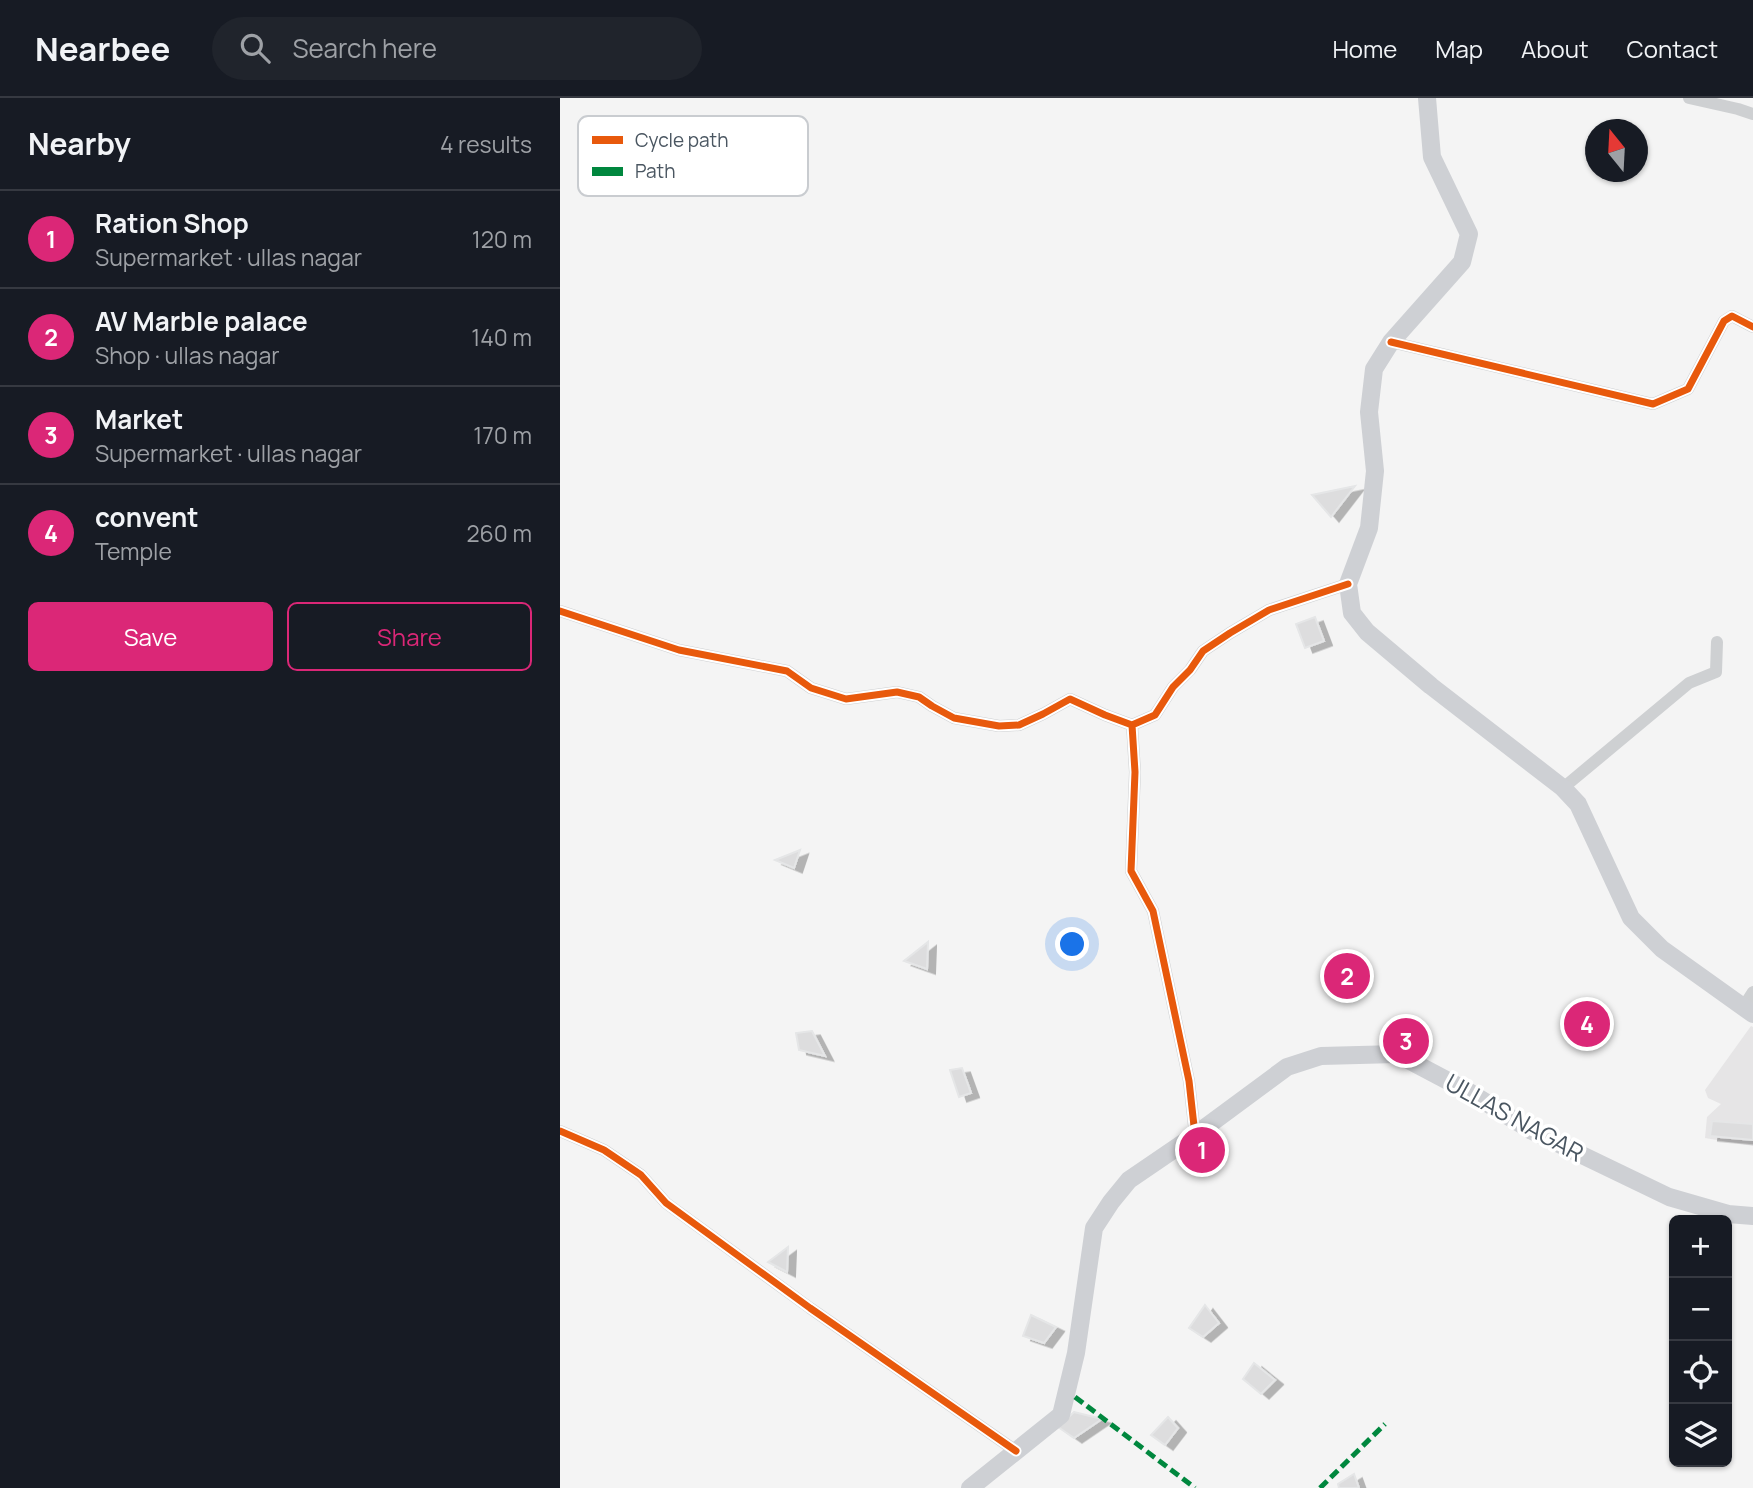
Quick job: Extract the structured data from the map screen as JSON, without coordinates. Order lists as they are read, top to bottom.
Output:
{
  "streets": {
    "main road": ["ULLAS NAGAR"]
  },
  "legend": ["Cycle path", "Path"],
  "north": "top",
  "page": {
    "header": "Nearbee",
    "search": "Search here",
    "nav": [
      "Home",
      "Map",
      "About",
      "Contact"
    ],
    "heading": ["Nearby", "4 results"],
    "list": [
      {
        "mark": "1",
        "name": "Ration Shop",
        "note": "Supermarket · ullas nagar",
        "value": "120 m"
      },
      {
        "mark": "2",
        "name": "AV Marble palace",
        "note": "Shop · ullas nagar",
        "value": "140 m"
      },
      {
        "mark": "3",
        "name": "Market",
        "note": "Supermarket · ullas nagar",
        "value": "170 m"
      },
      {
        "mark": "4",
        "name": "convent",
        "note": "Temple",
        "value": "260 m"
      }
    ],
    "buttons": ["Save", "Share"],
    "pins": [
      "2",
      "4",
      "3",
      "1"
    ],
    "map_buttons": ["+", "−"]
  }
}
